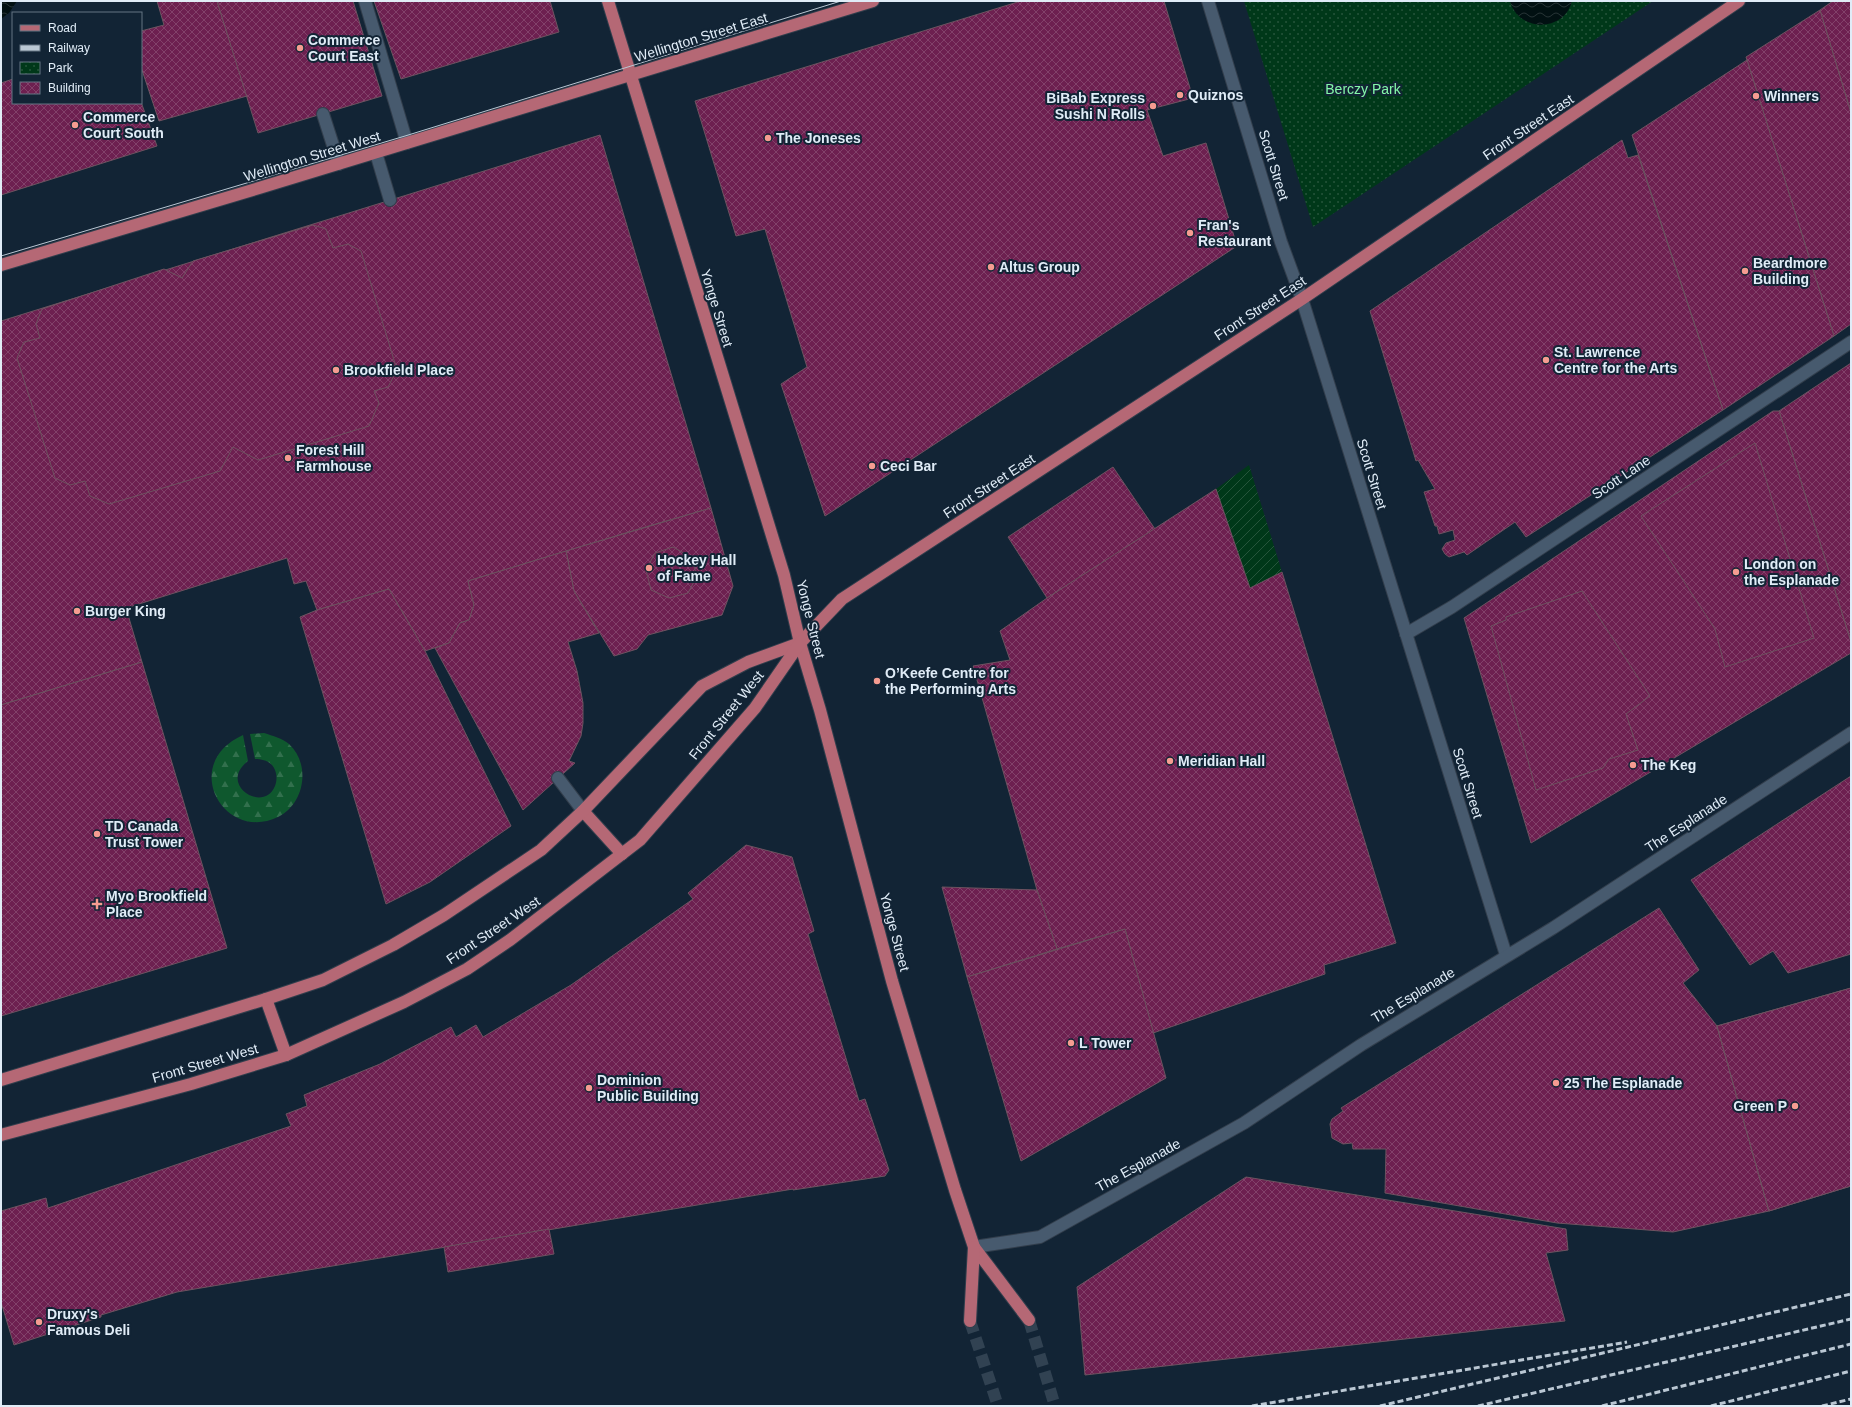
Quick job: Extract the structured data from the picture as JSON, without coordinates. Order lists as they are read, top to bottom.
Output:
{
  "streets": {
    "main road": [
      "Wellington Street East",
      "Front Street East",
      "Wellington Street West",
      "Yonge Street",
      "Front Street West"
    ],
    "street": ["Scott Street", "Scott Lane", "The Esplanade"]
  },
  "crossings": [
    ["Wellington Street East", "Wellington Street West"],
    ["Wellington Street East", "Yonge Street"],
    ["Front Street East", "Scott Street"],
    ["Front Street East", "Yonge Street"],
    ["Front Street East", "Front Street West"],
    ["Wellington Street West", "Yonge Street"],
    ["Scott Street", "Scott Lane"],
    ["Scott Street", "The Esplanade"],
    ["Yonge Street", "Front Street West"],
    ["Yonge Street", "The Esplanade"]
  ],
  "parks": ["Berczy Park"],
  "places": {
    "other": [
      "Commerce Court East",
      "Quiznos",
      "Winners",
      "BiBab Express Sushi N Rolls",
      "Commerce Court South",
      "The Joneses",
      "Fran's Restaurant",
      "Altus Group",
      "Beardmore Building",
      "St. Lawrence Centre for the Arts",
      "Brookfield Place",
      "Forest Hill Farmhouse",
      "Ceci Bar",
      "Hockey Hall of Fame",
      "London on the Esplanade",
      "Burger King",
      "O’Keefe Centre for the Performing Arts",
      "Meridian Hall",
      "The Keg",
      "TD Canada Trust Tower",
      "L Tower",
      "25 The Esplanade",
      "Dominion Public Building",
      "Green P",
      "Druxy's Famous Deli"
    ],
    "health": ["Myo Brookfield Place"]
  },
  "legend": [
    "Road",
    "Railway",
    "Park",
    "Building"
  ]
}
